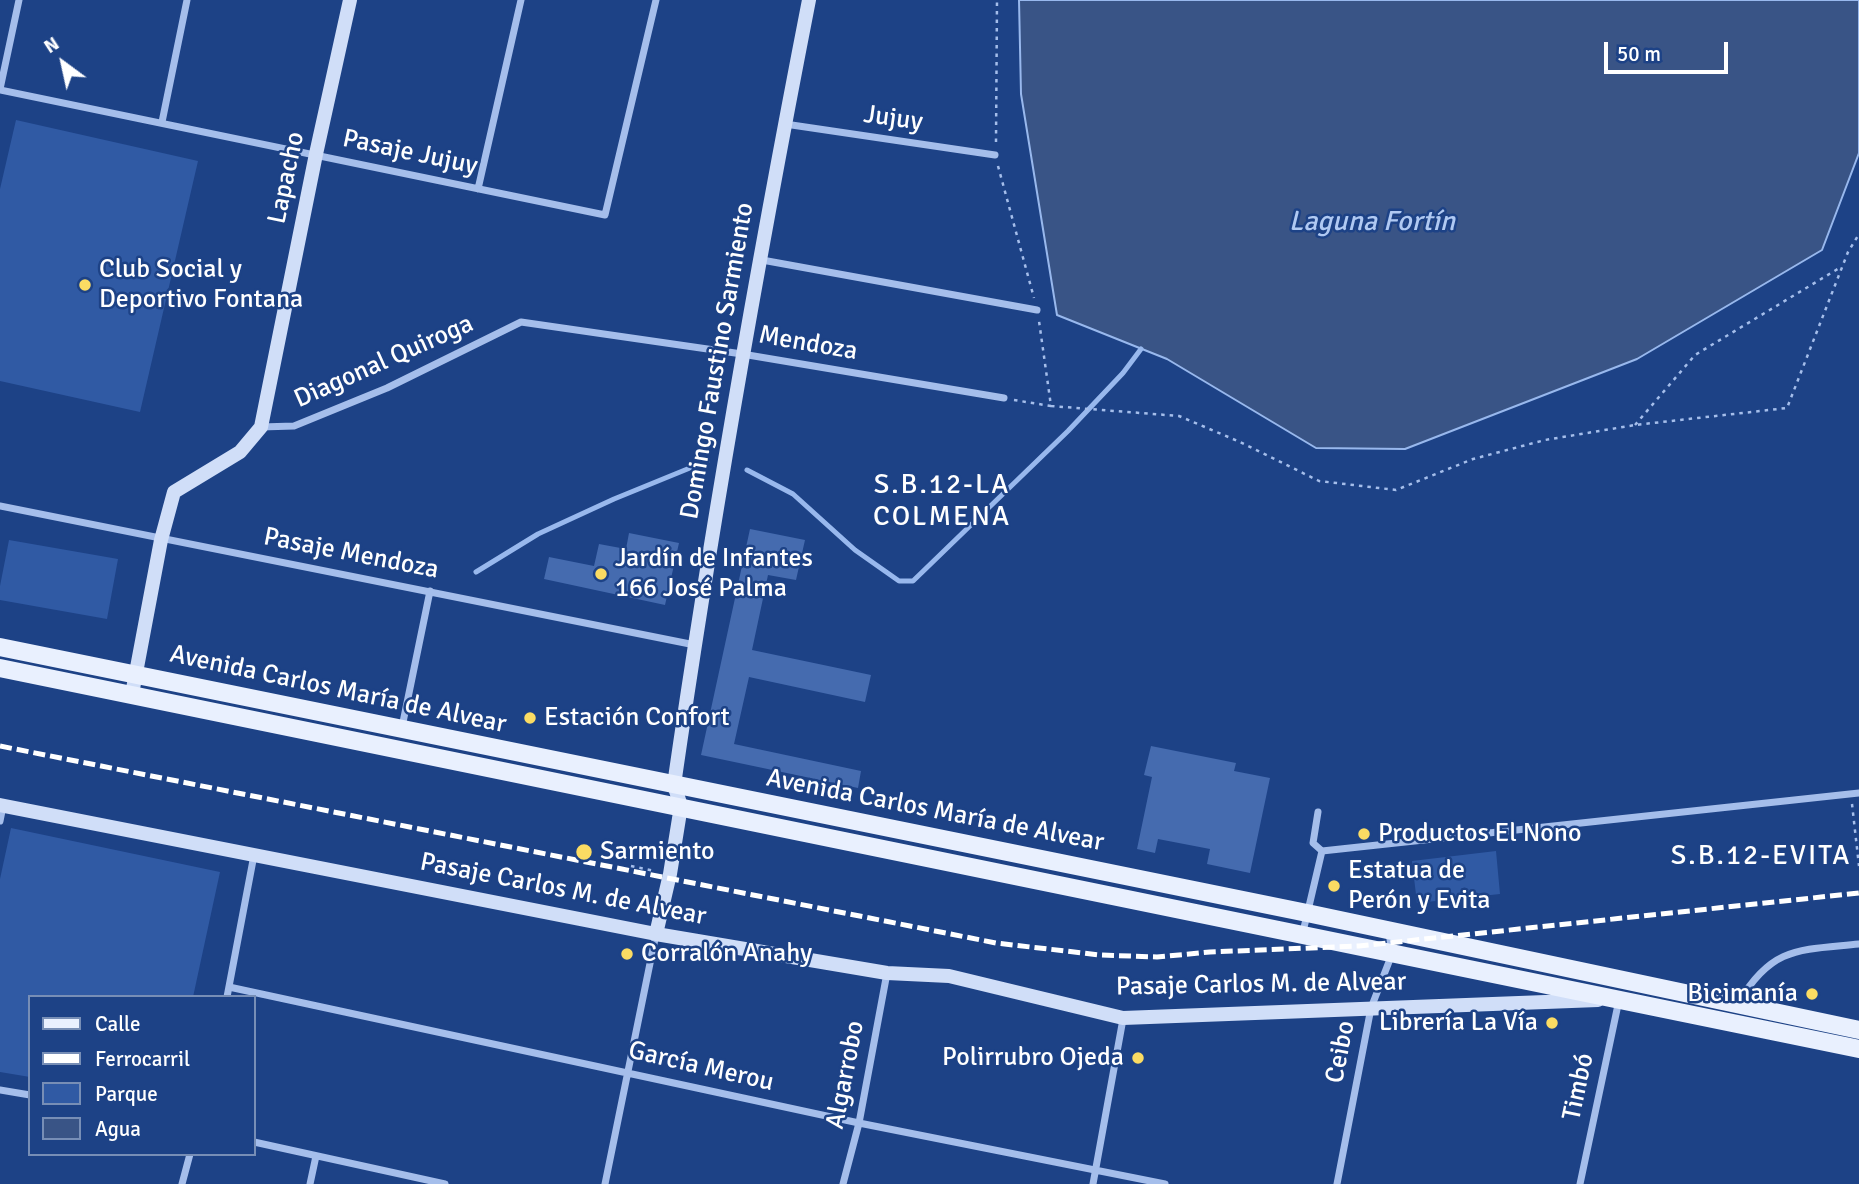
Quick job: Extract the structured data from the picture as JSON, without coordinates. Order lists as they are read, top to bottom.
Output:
{
  "streets": {
    "main road": ["Avenida Carlos María de Alvear"],
    "street": [
      "Jujuy",
      "Pasaje Jujuy",
      "Lapacho",
      "Mendoza",
      "Domingo Faustino Sarmiento",
      "Diagonal Quiroga",
      "Pasaje Mendoza",
      "Pasaje Carlos M. de Alvear",
      "Ceibo",
      "García Merou",
      "Algarrobo",
      "Timbó"
    ]
  },
  "crossings": [
    ["Jujuy", "Domingo Faustino Sarmiento"],
    ["Pasaje Jujuy", "Lapacho"],
    ["Lapacho", "Diagonal Quiroga"],
    ["Lapacho", "Pasaje Mendoza"],
    ["Lapacho", "Avenida Carlos María de Alvear"],
    ["Mendoza", "Domingo Faustino Sarmiento"],
    ["Mendoza", "Diagonal Quiroga"],
    ["Domingo Faustino Sarmiento", "Pasaje Mendoza"],
    ["Domingo Faustino Sarmiento", "Avenida Carlos María de Alvear"],
    ["Domingo Faustino Sarmiento", "Pasaje Carlos M. de Alvear"],
    ["Domingo Faustino Sarmiento", "García Merou"],
    ["Avenida Carlos María de Alvear", "Pasaje Carlos M. de Alvear"],
    ["Avenida Carlos María de Alvear", "Ceibo"],
    ["Avenida Carlos María de Alvear", "Timbó"],
    ["Pasaje Carlos M. de Alvear", "Ceibo"],
    ["Pasaje Carlos M. de Alvear", "Algarrobo"],
    ["Pasaje Carlos M. de Alvear", "Timbó"],
    ["García Merou", "Algarrobo"]
  ],
  "districts": ["S.B.12-LA COLMENA", "S.B.12-EVITA"],
  "water": ["Laguna Fortín"],
  "places": [
    "Club Social y Deportivo Fontana",
    "Jardín de Infantes 166 José Palma",
    "Estación Confort",
    "Productos El Nono",
    "Sarmiento",
    "Estatua de Perón y Evita",
    "Corralón Anahy",
    "Bicimanía",
    "Librería La Vía",
    "Polirrubro Ojeda"
  ],
  "legend": [
    "Calle",
    "Ferrocarril",
    "Parque",
    "Agua"
  ],
  "scale_bar": "50 m",
  "north": "top left"
}
